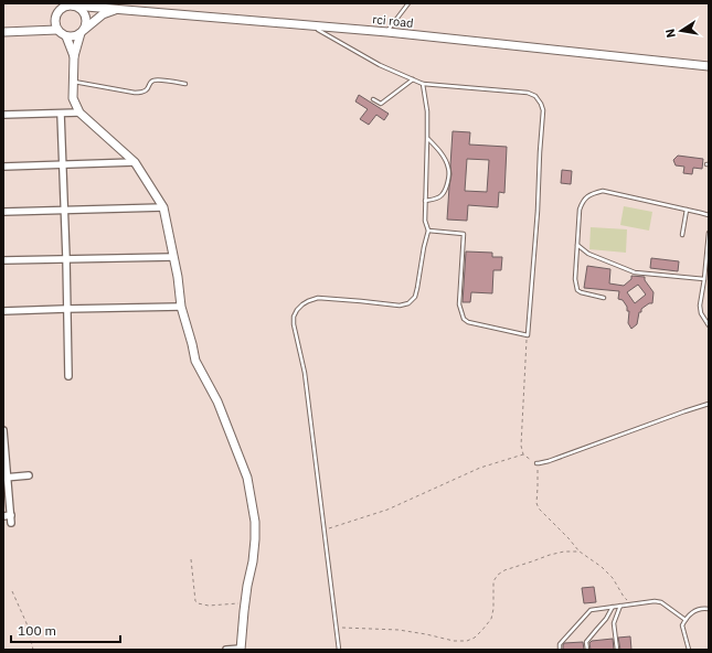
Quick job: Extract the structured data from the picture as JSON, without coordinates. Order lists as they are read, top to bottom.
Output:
{
  "streets": {
    "main road": ["rci road"]
  },
  "scale_bar": "100 m",
  "north": "left"
}
